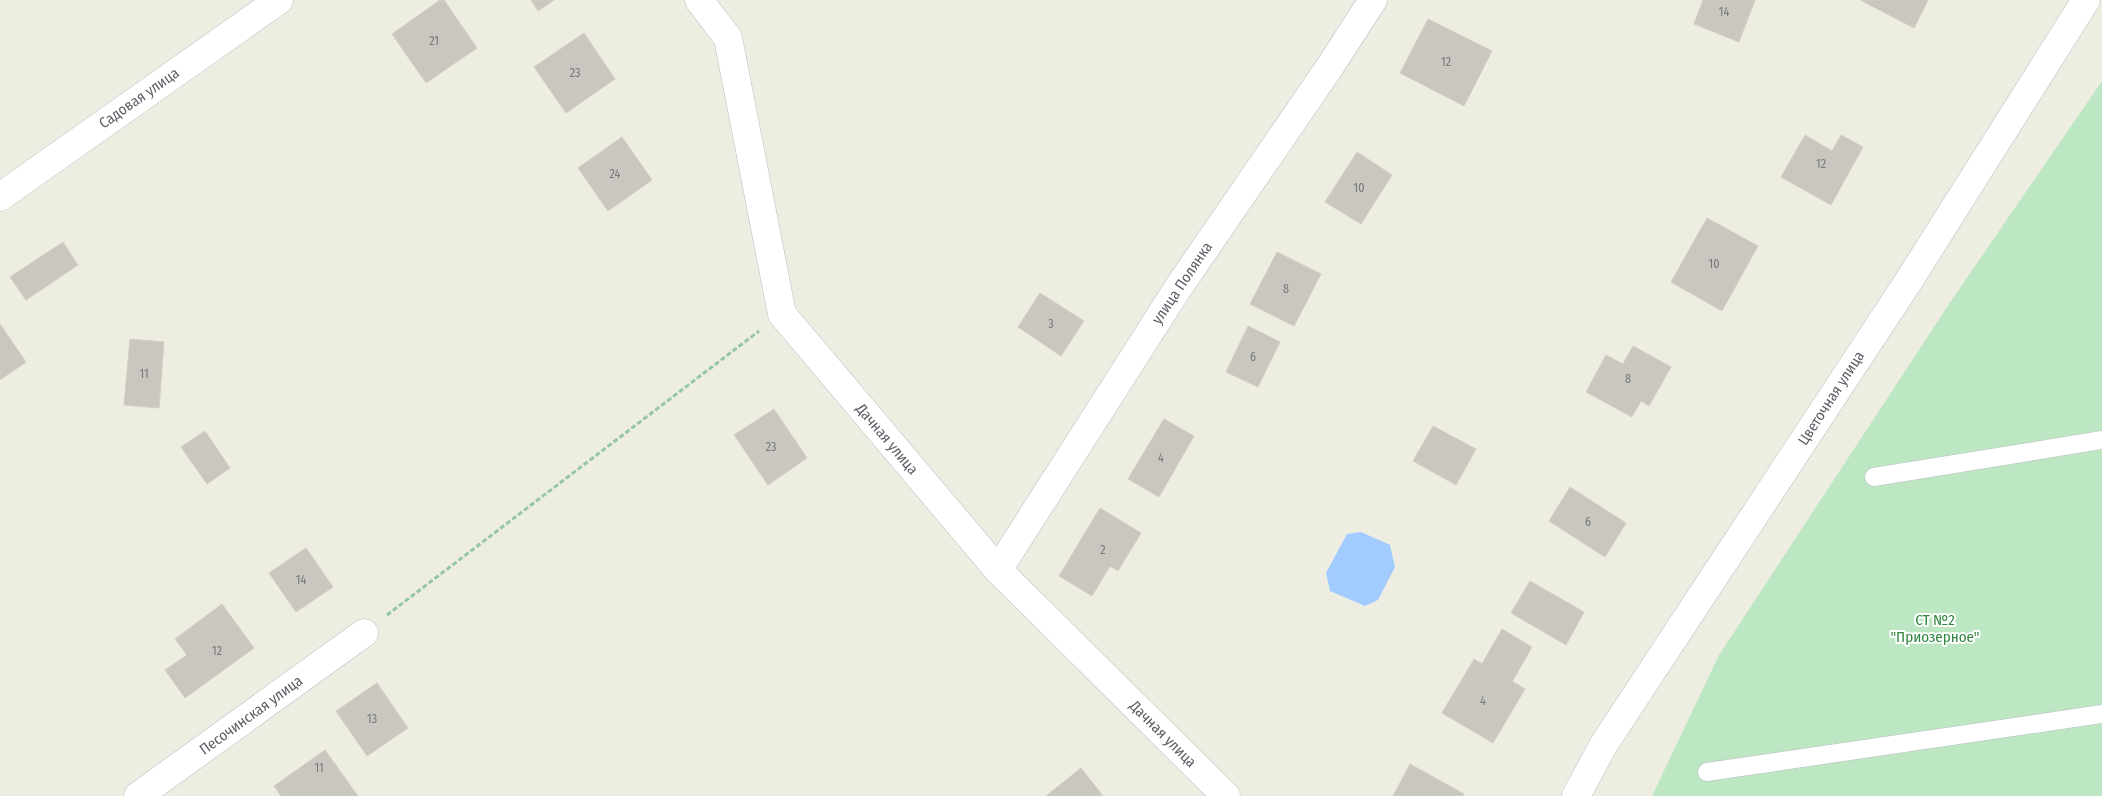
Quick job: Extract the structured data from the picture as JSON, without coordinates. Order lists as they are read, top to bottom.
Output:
{
  "streets": {
    "street": [
      "Садовая улица",
      "улица Полянка",
      "Цветочная улица",
      "Дачная улица",
      "Песочинская улица"
    ]
  },
  "crossings": [
    ["улица Полянка", "Дачная улица"]
  ],
  "parks": ["СТ №2 \"Приозерное\""],
  "house_numbers": [
    "14",
    "21",
    "12",
    "23",
    "12",
    "24",
    "10",
    "10",
    "8",
    "3",
    "6",
    "11",
    "8",
    "23",
    "4",
    "6",
    "2",
    "14",
    "12",
    "4",
    "13",
    "11"
  ]
}
